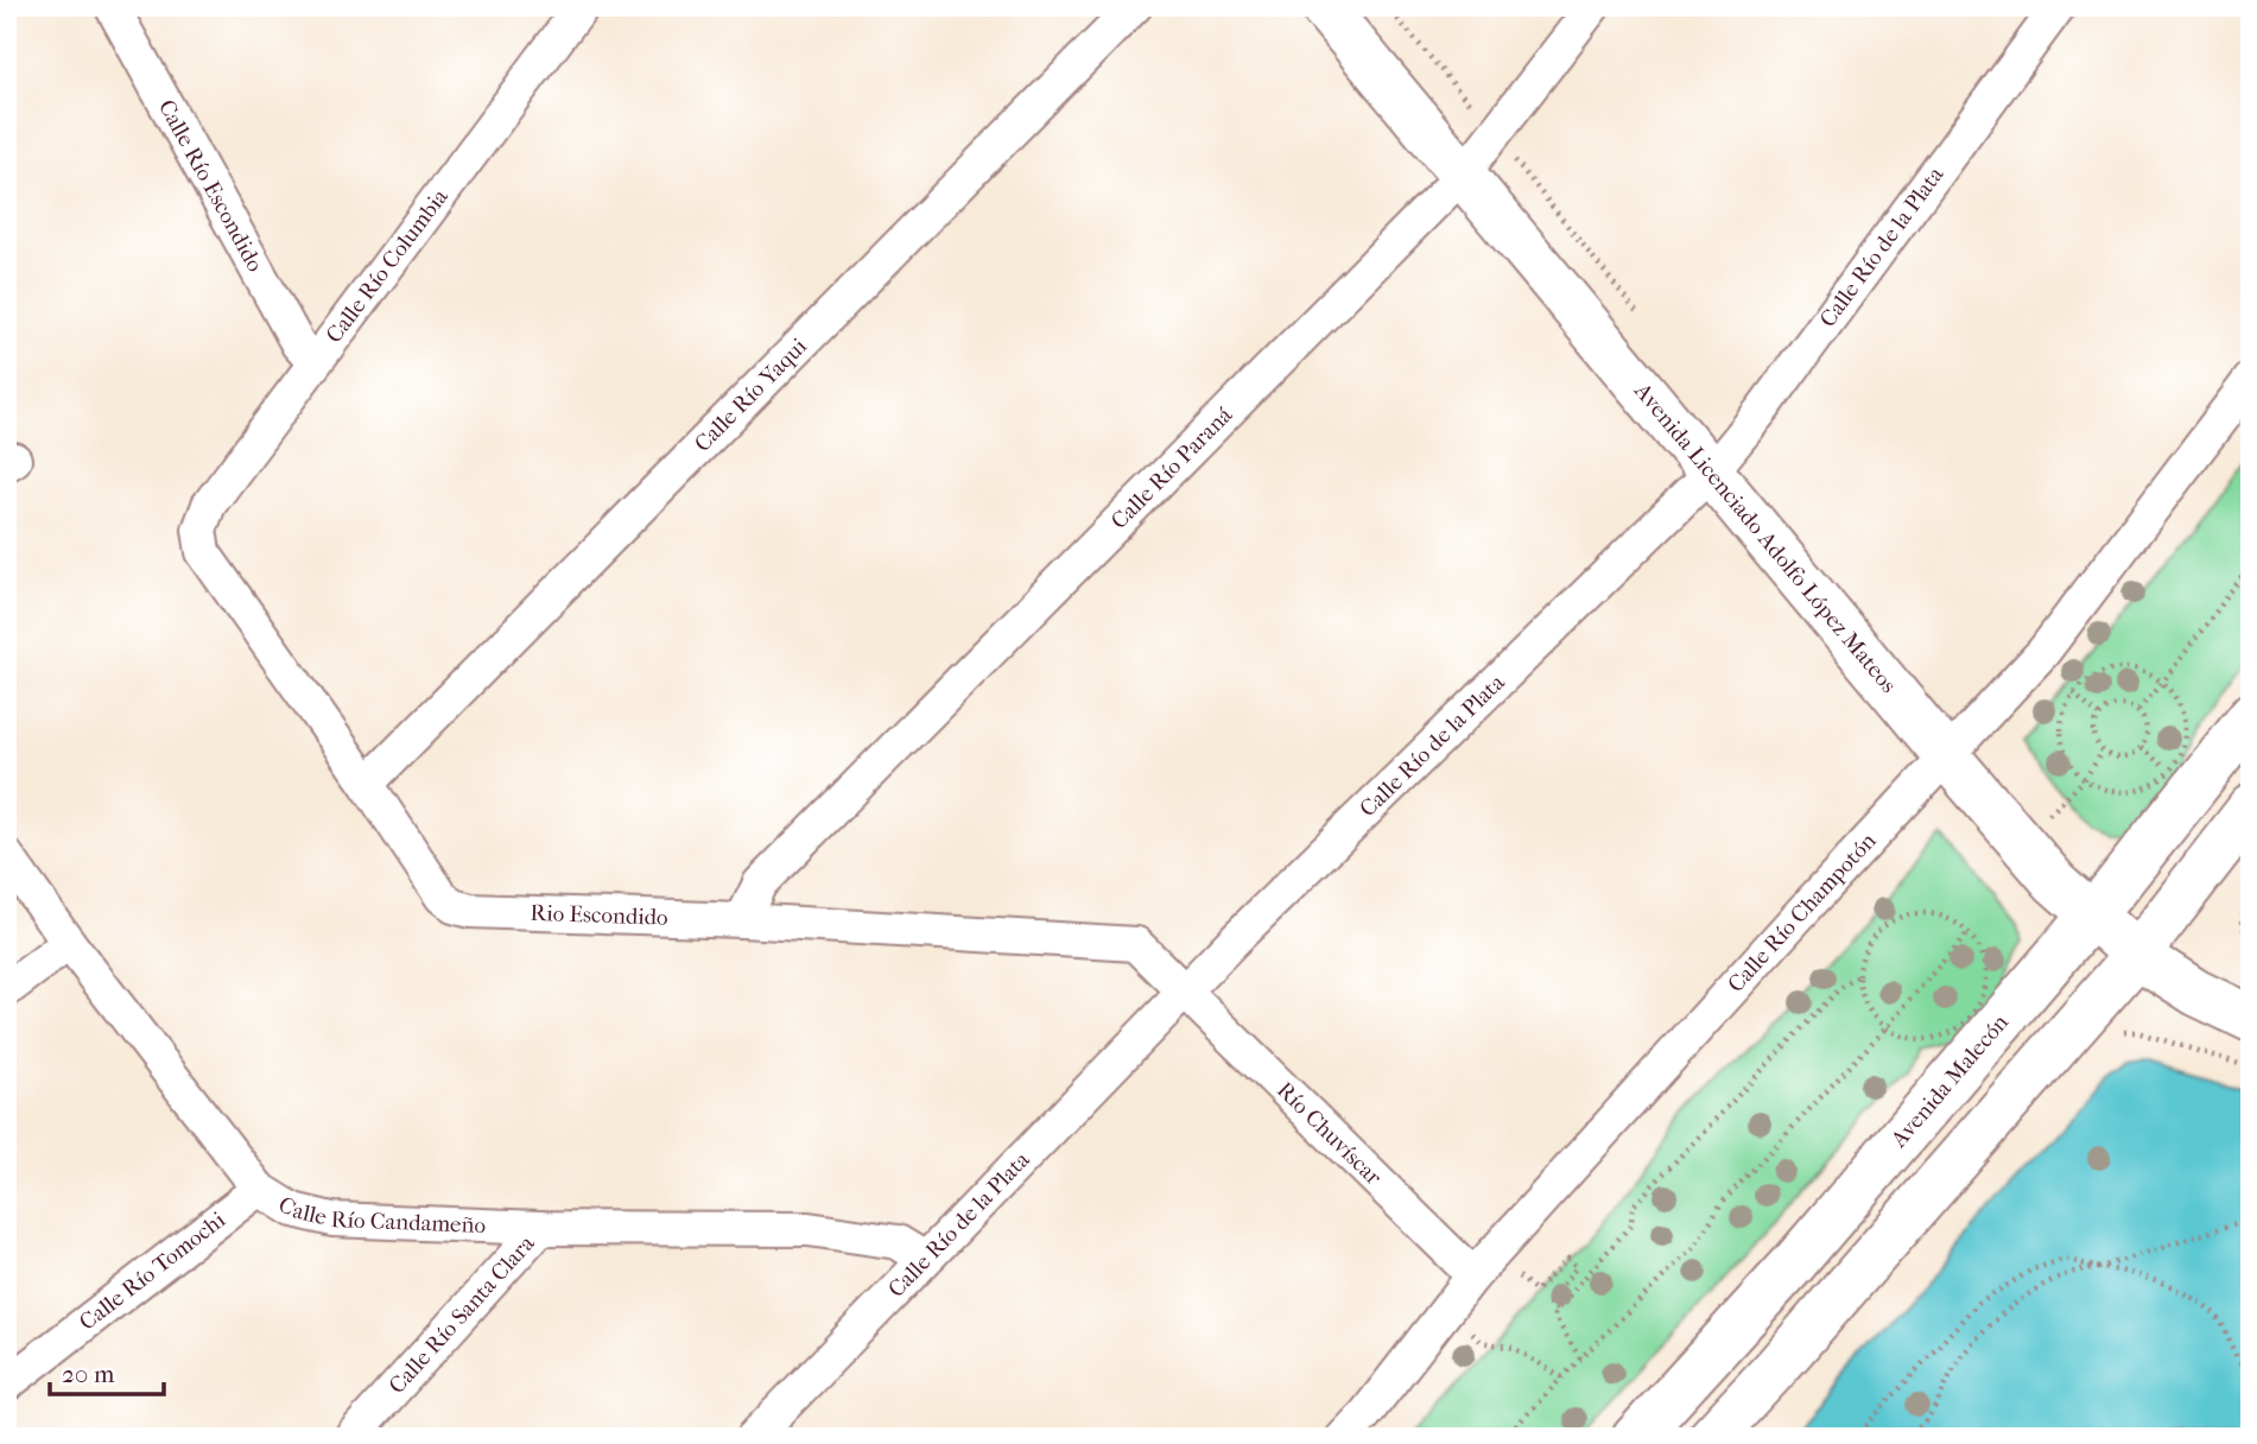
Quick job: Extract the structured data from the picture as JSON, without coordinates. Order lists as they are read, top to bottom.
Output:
{
  "streets": {
    "main road": ["Avenida Licenciado Adolfo López Mateos", "Avenida Malecón"],
    "street": [
      "Calle Río Escondido",
      "Calle Río de la Plata",
      "Calle Río Columbia",
      "Calle Río Yaqui",
      "Calle Río Paraná",
      "Calle Río Champotón",
      "Rio Escondido",
      "Río Chuvíscar",
      "Calle Río Candameño",
      "Calle Río Tomochi",
      "Calle Río Santa Clara"
    ]
  },
  "crossings": [
    ["Calle Río Escondido", "Calle Río Columbia"],
    ["Calle Río de la Plata", "Avenida Licenciado Adolfo López Mateos"],
    ["Calle Río de la Plata", "Rio Escondido"],
    ["Calle Río de la Plata", "Río Chuvíscar"],
    ["Calle Río de la Plata", "Calle Río Candameño"],
    ["Calle Río Columbia", "Rio Escondido"],
    ["Calle Río Yaqui", "Rio Escondido"],
    ["Calle Río Paraná", "Avenida Licenciado Adolfo López Mateos"],
    ["Calle Río Paraná", "Rio Escondido"],
    ["Avenida Licenciado Adolfo López Mateos", "Calle Río Champotón"],
    ["Avenida Licenciado Adolfo López Mateos", "Avenida Malecón"],
    ["Calle Río Champotón", "Río Chuvíscar"],
    ["Rio Escondido", "Río Chuvíscar"],
    ["Calle Río Candameño", "Calle Río Tomochi"],
    ["Calle Río Candameño", "Calle Río Santa Clara"]
  ],
  "scale_bar": "20 m"
}
